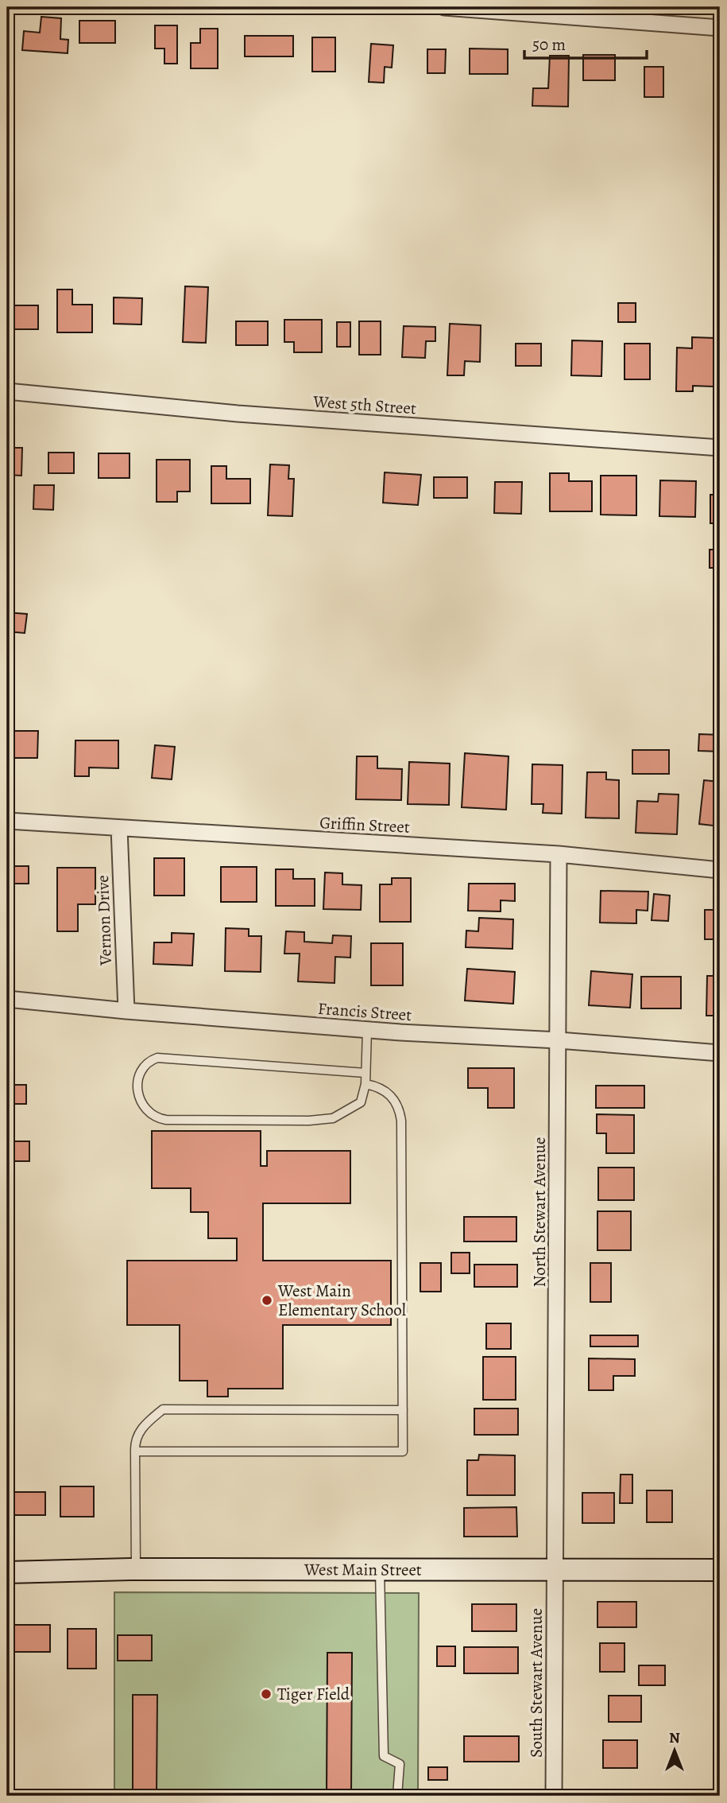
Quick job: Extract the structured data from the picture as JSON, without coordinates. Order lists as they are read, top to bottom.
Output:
{
  "streets": {
    "main road": ["West Main Street"],
    "street": [
      "West 5th Street",
      "Griffin Street",
      "Vernon Drive",
      "Francis Street",
      "North Stewart Avenue",
      "South Stewart Avenue"
    ]
  },
  "crossings": [
    ["Griffin Street", "Vernon Drive"],
    ["Griffin Street", "North Stewart Avenue"],
    ["Vernon Drive", "Francis Street"],
    ["Francis Street", "North Stewart Avenue"],
    ["North Stewart Avenue", "West Main Street"],
    ["North Stewart Avenue", "South Stewart Avenue"],
    ["West Main Street", "South Stewart Avenue"]
  ],
  "places": ["West Main Elementary School", "Tiger Field"],
  "scale_bar": "50 m",
  "north": "top"
}
